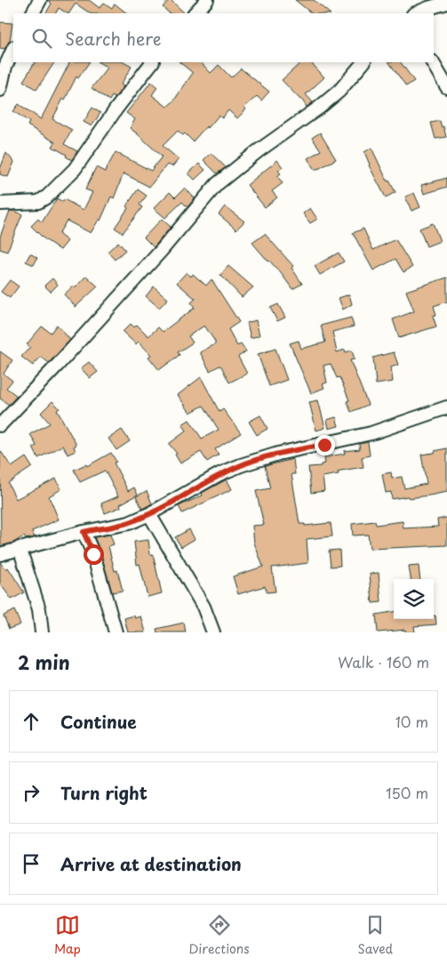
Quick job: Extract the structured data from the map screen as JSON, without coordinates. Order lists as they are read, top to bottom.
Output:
{
  "page": {
    "search": "Search here",
    "heading": ["2 min", "Walk · 160 m"],
    "list": [
      ["Continue", "10 m"],
      ["Turn right", "150 m"],
      "Arrive at destination"
    ],
    "nav": ["Map", "Directions", "Saved"]
  }
}
